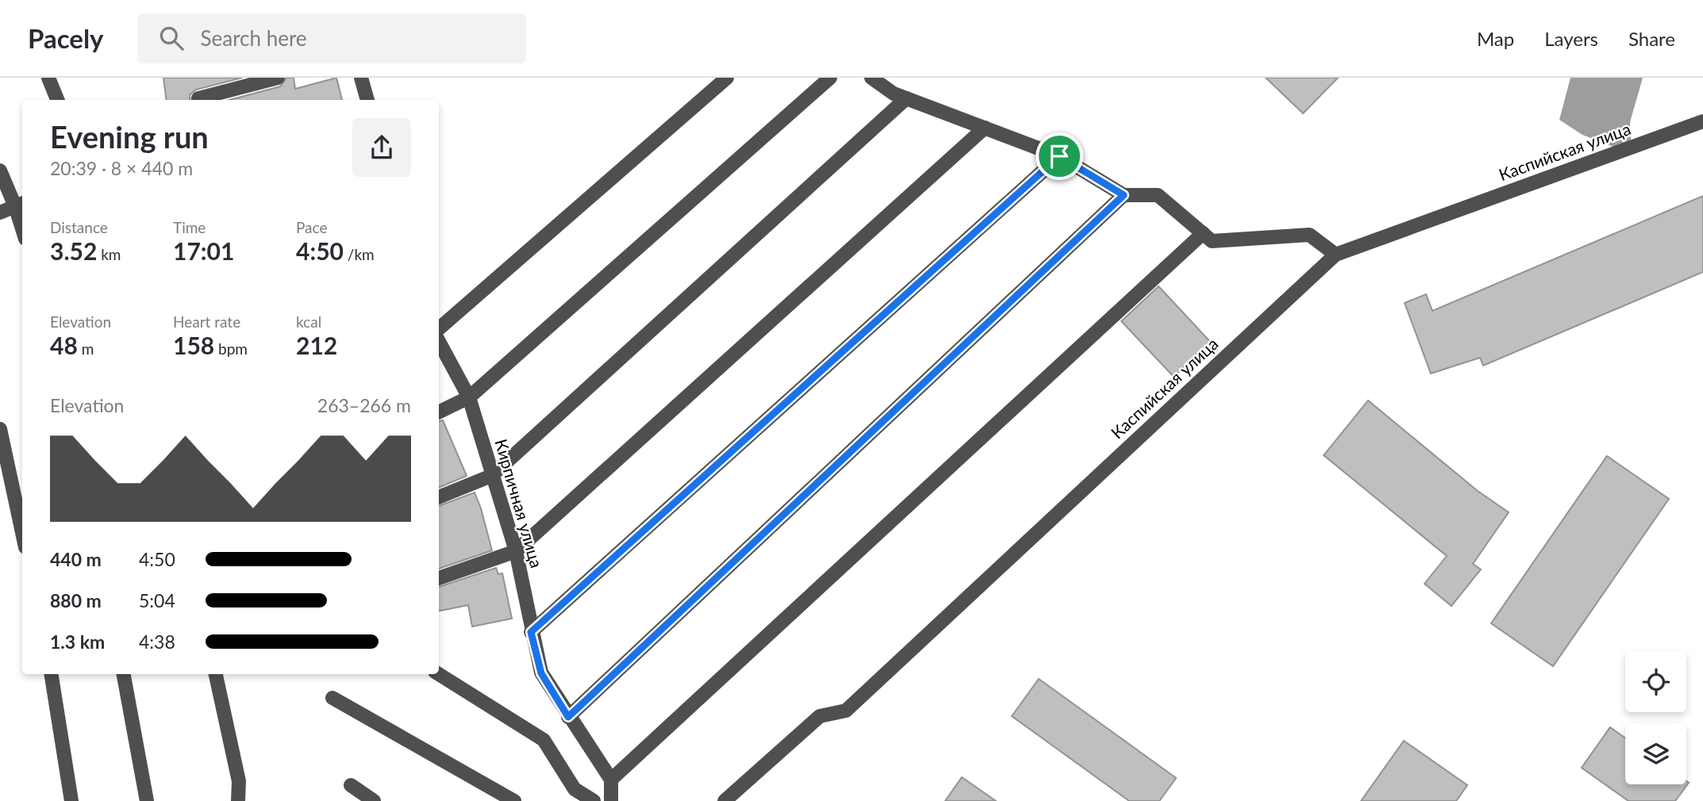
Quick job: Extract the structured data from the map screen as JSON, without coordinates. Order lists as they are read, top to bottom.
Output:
{
  "streets": {
    "street": ["Каспийская улица", "Кирпичная улица"]
  },
  "page": {
    "header": "Pacely",
    "search": "Search here",
    "nav": ["Map", "Layers", "Share"],
    "heading": ["Evening run", "20:39 · 8 × 440 m"],
    "stats": [
      ["Distance", "3.52 km"],
      ["Time", "17:01"],
      ["Pace", "4:50 /km"],
      ["Elevation", "48 m"],
      ["Heart rate", "158 bpm"],
      ["kcal", "212"]
    ],
    "chart": ["Elevation", "263–266 m"],
    "list": [
      {
        "name": "440 m",
        "note": "4:50"
      },
      {
        "name": "880 m",
        "note": "5:04"
      },
      {
        "name": "1.3 km",
        "note": "4:38"
      }
    ]
  }
}
